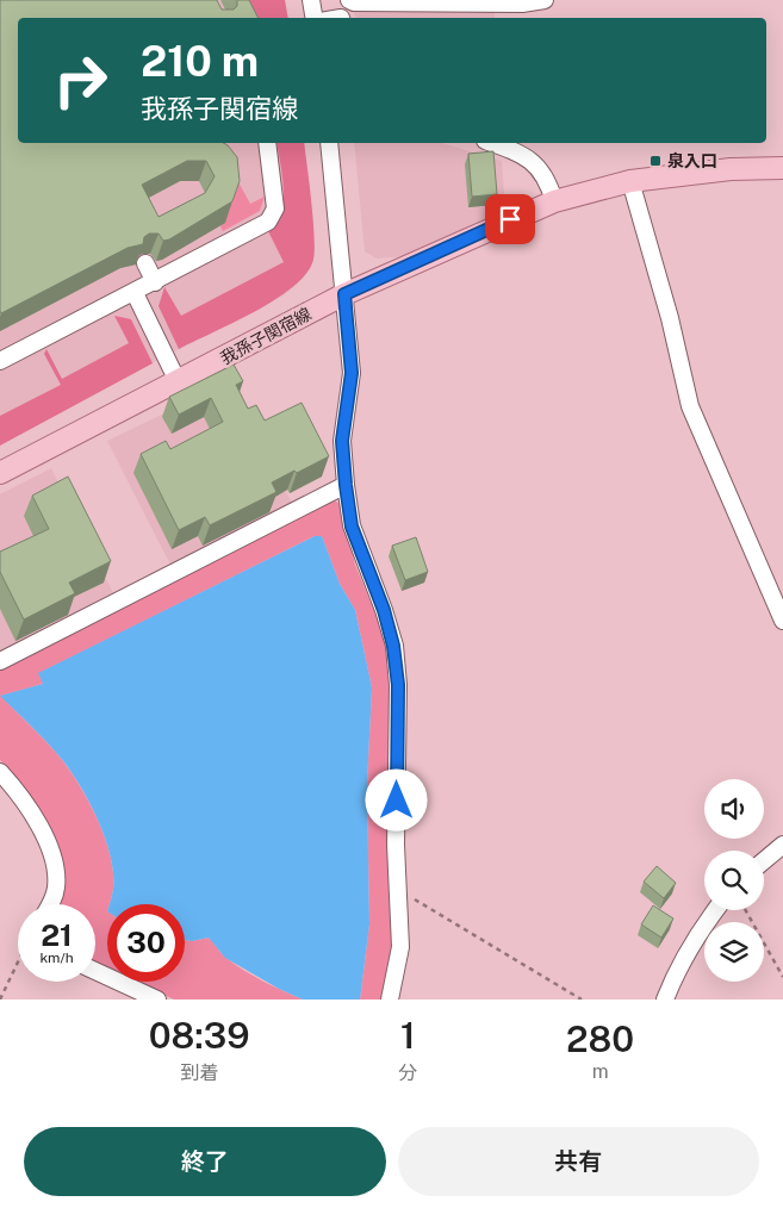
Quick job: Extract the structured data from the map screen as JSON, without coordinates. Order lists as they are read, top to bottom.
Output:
{
  "streets": {
    "main road": ["我孫子関宿線"]
  },
  "places": {
    "transit": ["泉入口"]
  },
  "page": {
    "turn": ["210 m", "我孫子関宿線"],
    "speed": "21 km/h",
    "limit": "30",
    "eta": [
      "08:39",
      "到着",
      "1",
      "分",
      "280",
      "m"
    ],
    "buttons": ["終了", "共有"]
  }
}
